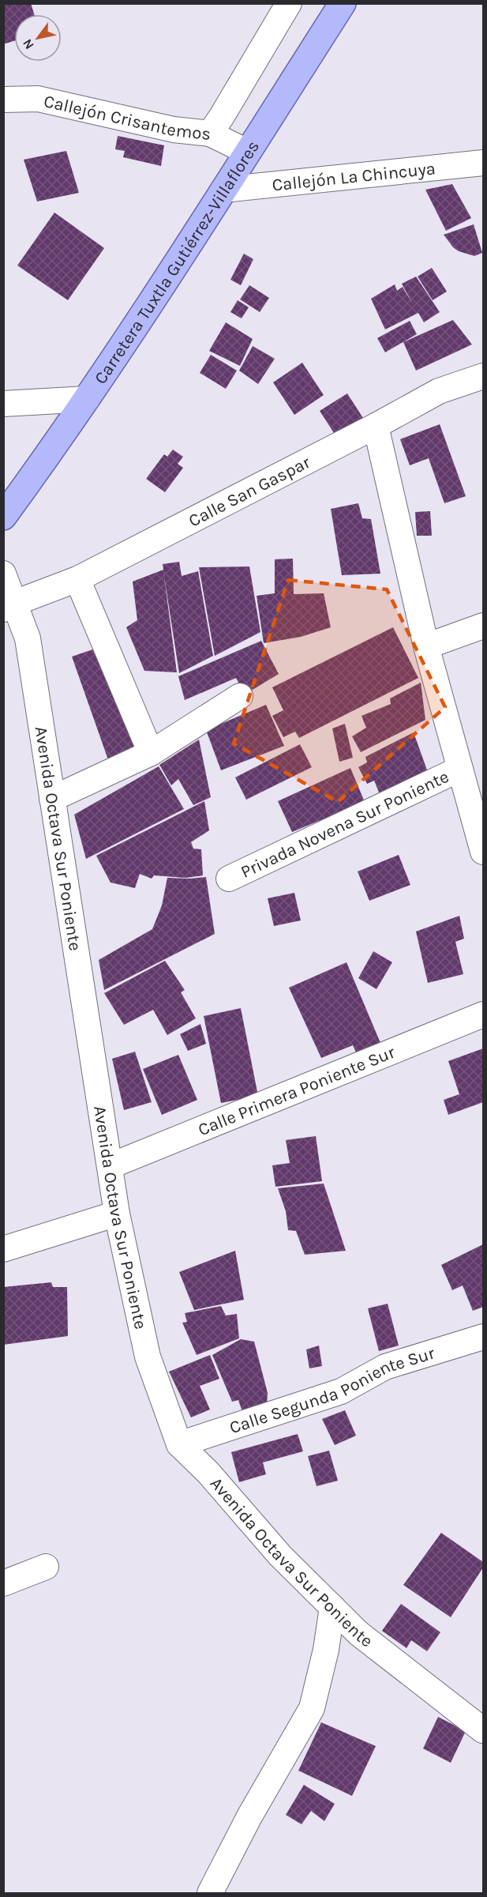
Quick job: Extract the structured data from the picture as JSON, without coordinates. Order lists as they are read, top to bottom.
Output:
{
  "streets": {
    "main road": ["Carretera Tuxtla Gutiérrez-Villaflores"],
    "street": [
      "Callejón Crisantemos",
      "Callejón La Chincuya",
      "Calle San Gaspar",
      "Privada Novena Sur Poniente",
      "Avenida Octava Sur Poniente",
      "Calle Primera Poniente Sur",
      "Calle Segunda Poniente Sur"
    ]
  },
  "crossings": [
    ["Callejón Crisantemos", "Carretera Tuxtla Gutiérrez-Villaflores"],
    ["Callejón La Chincuya", "Carretera Tuxtla Gutiérrez-Villaflores"],
    ["Calle San Gaspar", "Avenida Octava Sur Poniente"],
    ["Avenida Octava Sur Poniente", "Calle Primera Poniente Sur"],
    ["Avenida Octava Sur Poniente", "Calle Segunda Poniente Sur"]
  ],
  "north": "bottom left"
}
